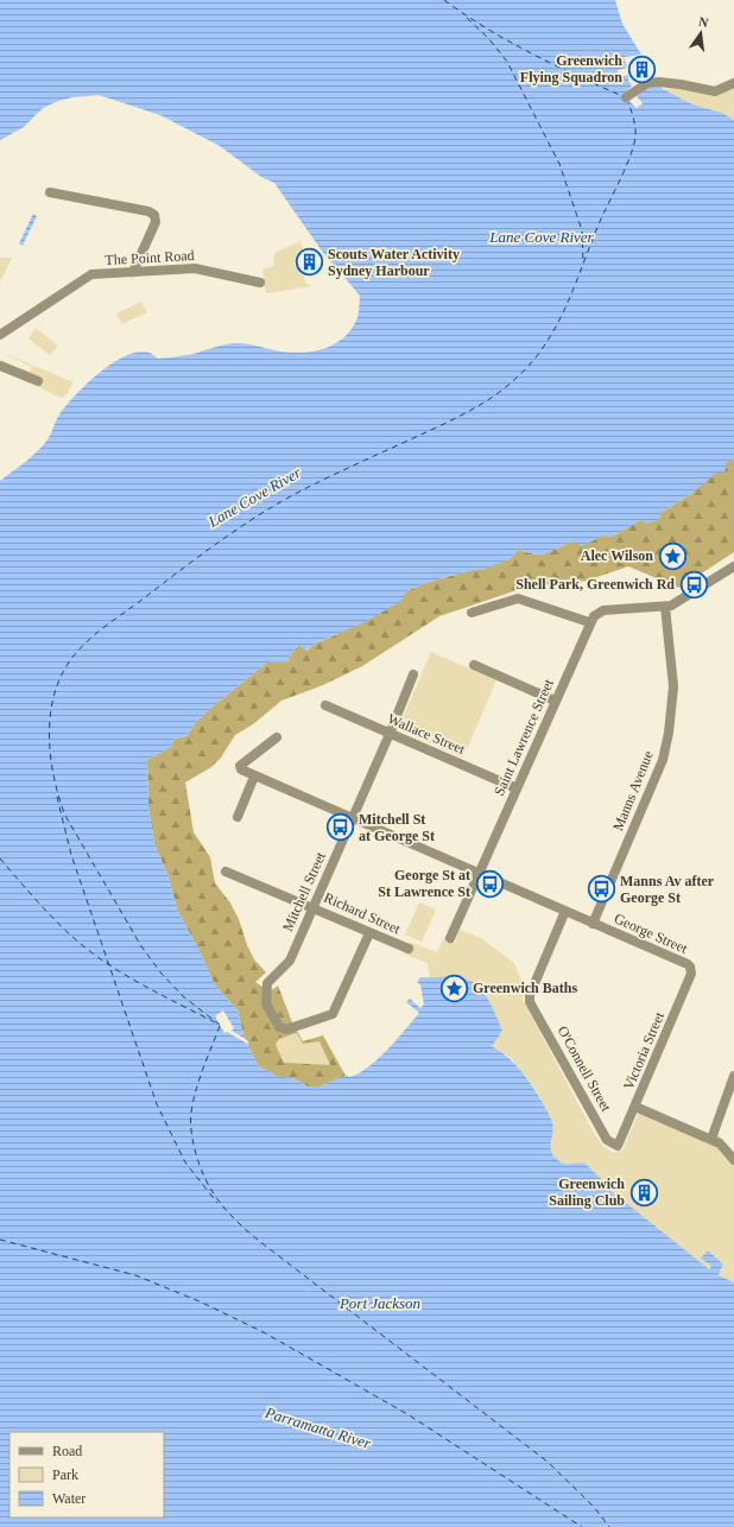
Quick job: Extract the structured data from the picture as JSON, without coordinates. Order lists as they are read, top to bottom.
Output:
{
  "streets": {
    "street": [
      "The Point Road",
      "Wallace Street",
      "Saint Lawrence Street",
      "Manns Avenue",
      "Mitchell Street",
      "Richard Street",
      "George Street",
      "Victoria Street",
      "O'Connell Street"
    ]
  },
  "crossings": [
    ["Wallace Street", "Saint Lawrence Street"],
    ["Wallace Street", "Mitchell Street"],
    ["Saint Lawrence Street", "George Street"],
    ["Manns Avenue", "George Street"],
    ["Mitchell Street", "Richard Street"],
    ["Mitchell Street", "George Street"],
    ["George Street", "Victoria Street"],
    ["George Street", "O'Connell Street"],
    ["Victoria Street", "O'Connell Street"]
  ],
  "water": ["Lane Cove River", "Port Jackson", "Parramatta River"],
  "places": {
    "building": ["Greenwich Flying Squadron", "Scouts Water Activity Sydney Harbour", "Greenwich Sailing Club"],
    "place": ["Alec Wilson", "Greenwich Baths"],
    "bus stop": [
      "Shell Park, Greenwich Rd",
      "Mitchell St at George St",
      "George St at St Lawrence St",
      "Manns Av after George St"
    ]
  },
  "legend": ["Road", "Park", "Water"],
  "north": "top"
}
